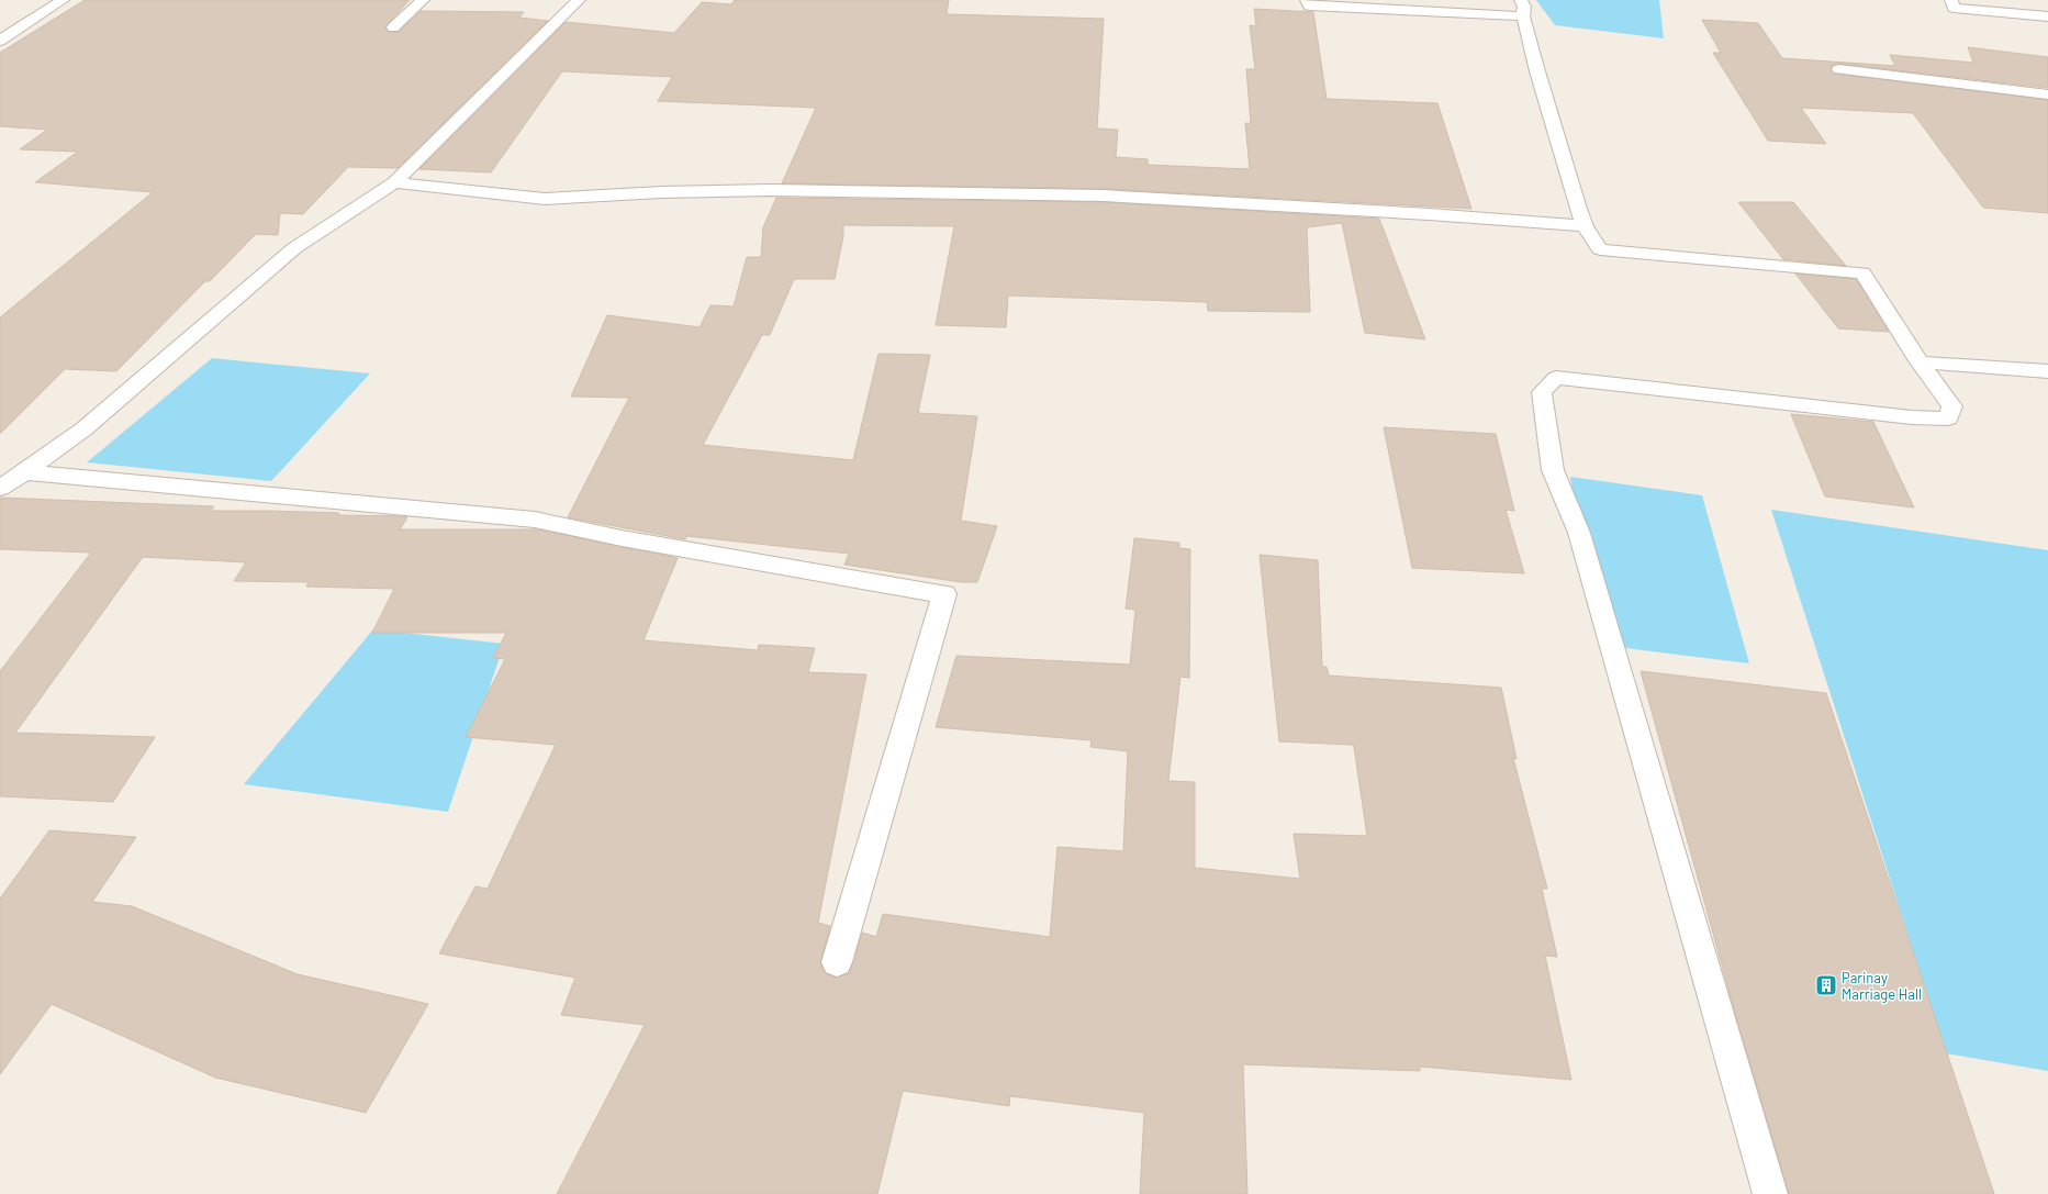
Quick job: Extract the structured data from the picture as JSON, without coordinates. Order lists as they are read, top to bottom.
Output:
{
  "places": {
    "building": ["Parinay Marriage Hall"]
  }
}
